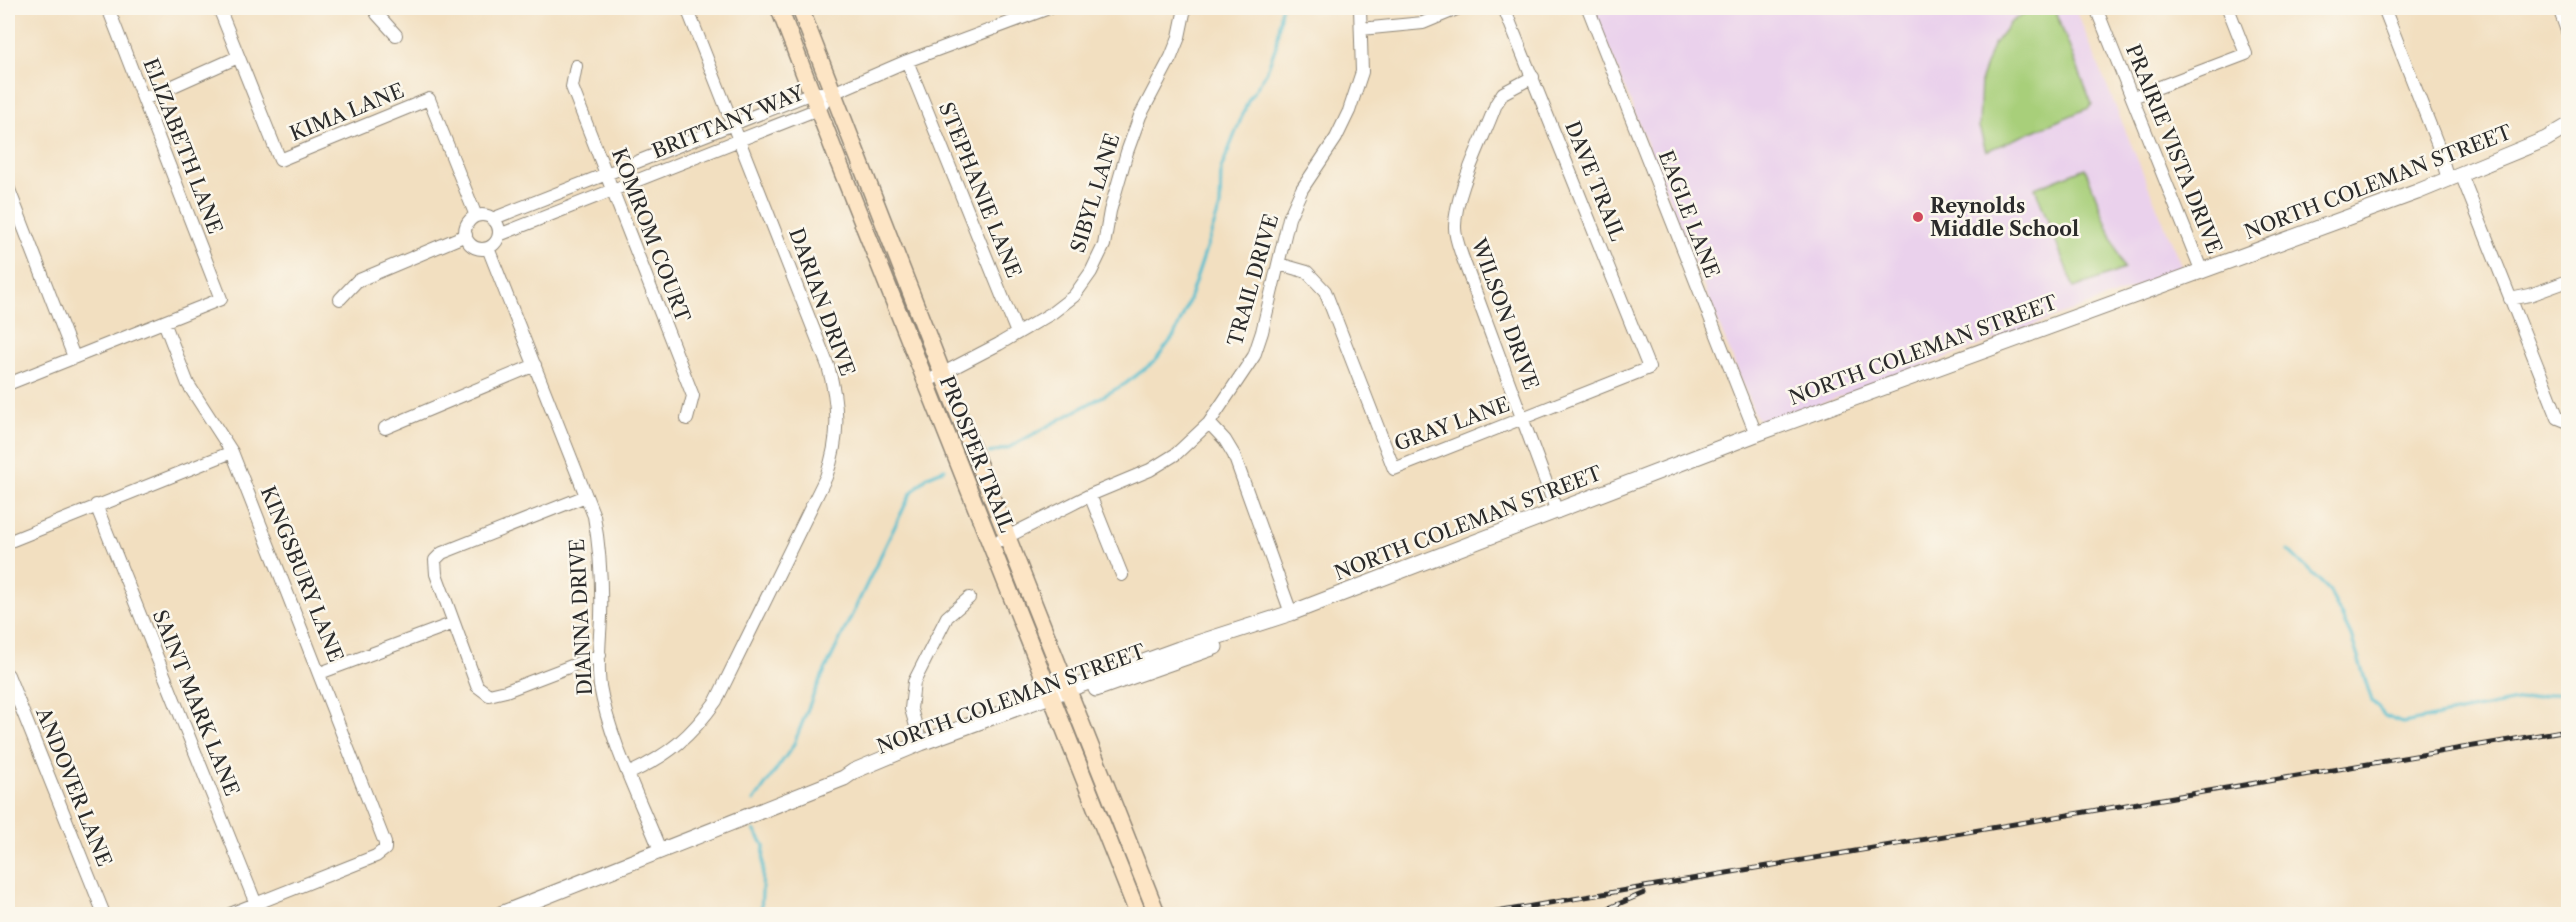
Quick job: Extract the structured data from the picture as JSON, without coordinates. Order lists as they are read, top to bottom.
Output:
{
  "streets": {
    "main road": ["PROSPER TRAIL"],
    "street": [
      "KIMA LANE",
      "BRITTANY WAY",
      "ELIZABETH LANE",
      "PRAIRIE VISTA DRIVE",
      "DAVE TRAIL",
      "NORTH COLEMAN STREET",
      "STEPHANIE LANE",
      "SIBYL LANE",
      "EAGLE LANE",
      "KOMROM COURT",
      "TRAIL DRIVE",
      "DARIAN DRIVE",
      "WILSON DRIVE",
      "GRAY LANE",
      "KINGSBURY LANE",
      "DIANNA DRIVE",
      "SAINT MARK LANE",
      "ANDOVER LANE"
    ]
  },
  "crossings": [
    ["KIMA LANE", "BRITTANY WAY"],
    ["KIMA LANE", "DIANNA DRIVE"],
    ["BRITTANY WAY", "STEPHANIE LANE"],
    ["BRITTANY WAY", "KOMROM COURT"],
    ["BRITTANY WAY", "DARIAN DRIVE"],
    ["BRITTANY WAY", "PROSPER TRAIL"],
    ["BRITTANY WAY", "DIANNA DRIVE"],
    ["ELIZABETH LANE", "KINGSBURY LANE"],
    ["PRAIRIE VISTA DRIVE", "NORTH COLEMAN STREET"],
    ["DAVE TRAIL", "WILSON DRIVE"],
    ["DAVE TRAIL", "GRAY LANE"],
    ["NORTH COLEMAN STREET", "EAGLE LANE"],
    ["NORTH COLEMAN STREET", "WILSON DRIVE"],
    ["NORTH COLEMAN STREET", "PROSPER TRAIL"],
    ["NORTH COLEMAN STREET", "DIANNA DRIVE"],
    ["STEPHANIE LANE", "SIBYL LANE"],
    ["SIBYL LANE", "PROSPER TRAIL"],
    ["TRAIL DRIVE", "GRAY LANE"],
    ["TRAIL DRIVE", "PROSPER TRAIL"],
    ["DARIAN DRIVE", "DIANNA DRIVE"],
    ["WILSON DRIVE", "GRAY LANE"],
    ["KINGSBURY LANE", "SAINT MARK LANE"]
  ],
  "places": ["Reynolds Middle School"]
}
